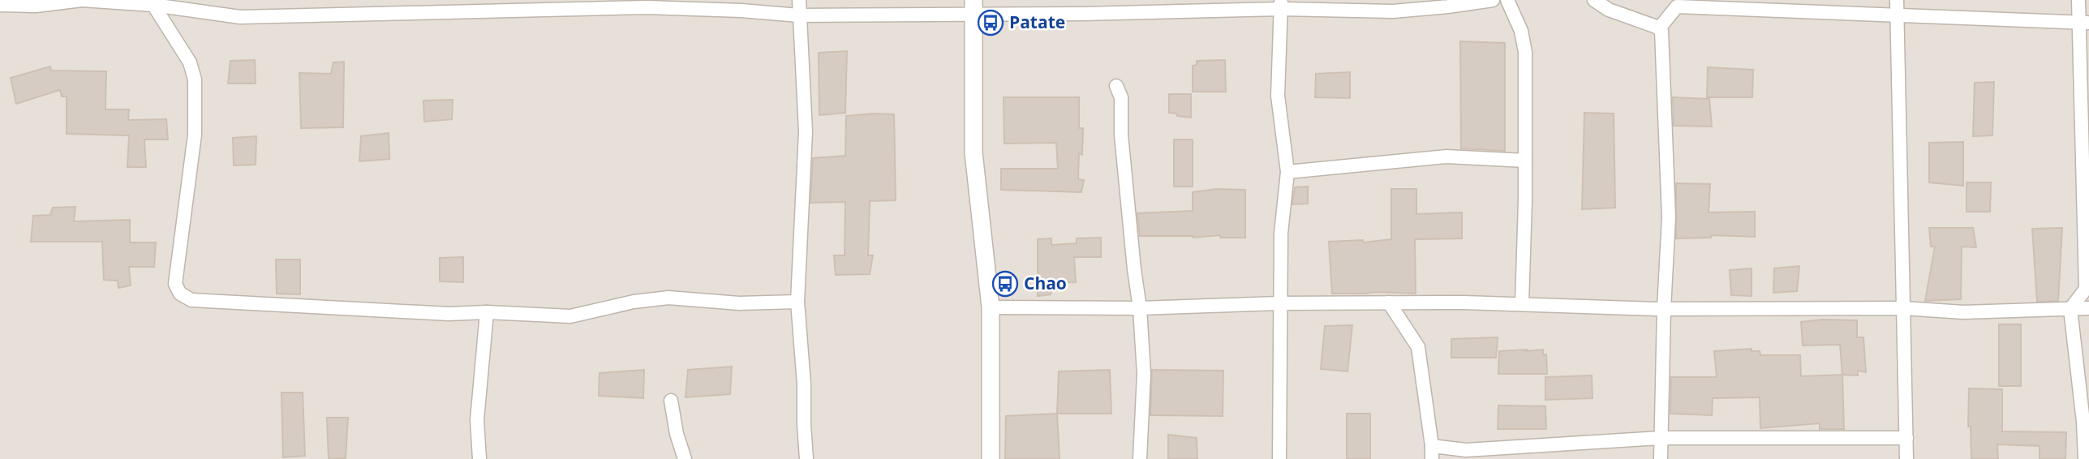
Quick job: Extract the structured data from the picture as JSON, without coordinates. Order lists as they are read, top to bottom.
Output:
{
  "places": {
    "bus stop": ["Patate", "Chao"]
  }
}
